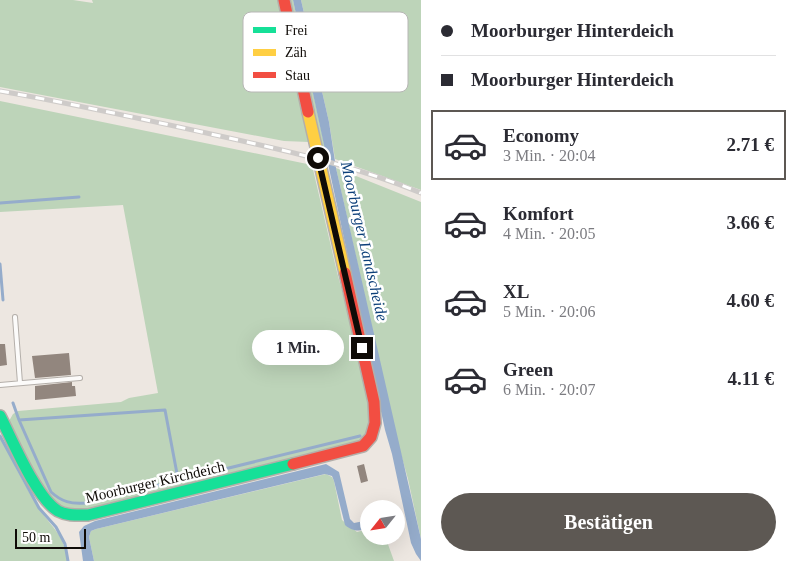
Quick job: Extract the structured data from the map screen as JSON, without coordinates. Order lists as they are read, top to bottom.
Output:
{
  "streets": {
    "street": ["Moorburger Kirchdeich"]
  },
  "water": ["Moorburger Landscheide"],
  "legend": ["Frei", "Zäh", "Stau"],
  "scale_bar": "50 m",
  "north": "bottom left",
  "page": {
    "banner": ["Moorburger Hinterdeich", "Moorburger Hinterdeich"],
    "list": [
      {
        "name": "Economy",
        "note": "3 Min. · 20:04",
        "value": "2.71 €"
      },
      {
        "name": "Komfort",
        "note": "4 Min. · 20:05",
        "value": "3.66 €"
      },
      {
        "name": "XL",
        "note": "5 Min. · 20:06",
        "value": "4.60 €"
      },
      {
        "name": "Green",
        "note": "6 Min. · 20:07",
        "value": "4.11 €"
      }
    ],
    "bubble": "1 Min.",
    "buttons": "Bestätigen",
    "scale": "50 m"
  }
}
